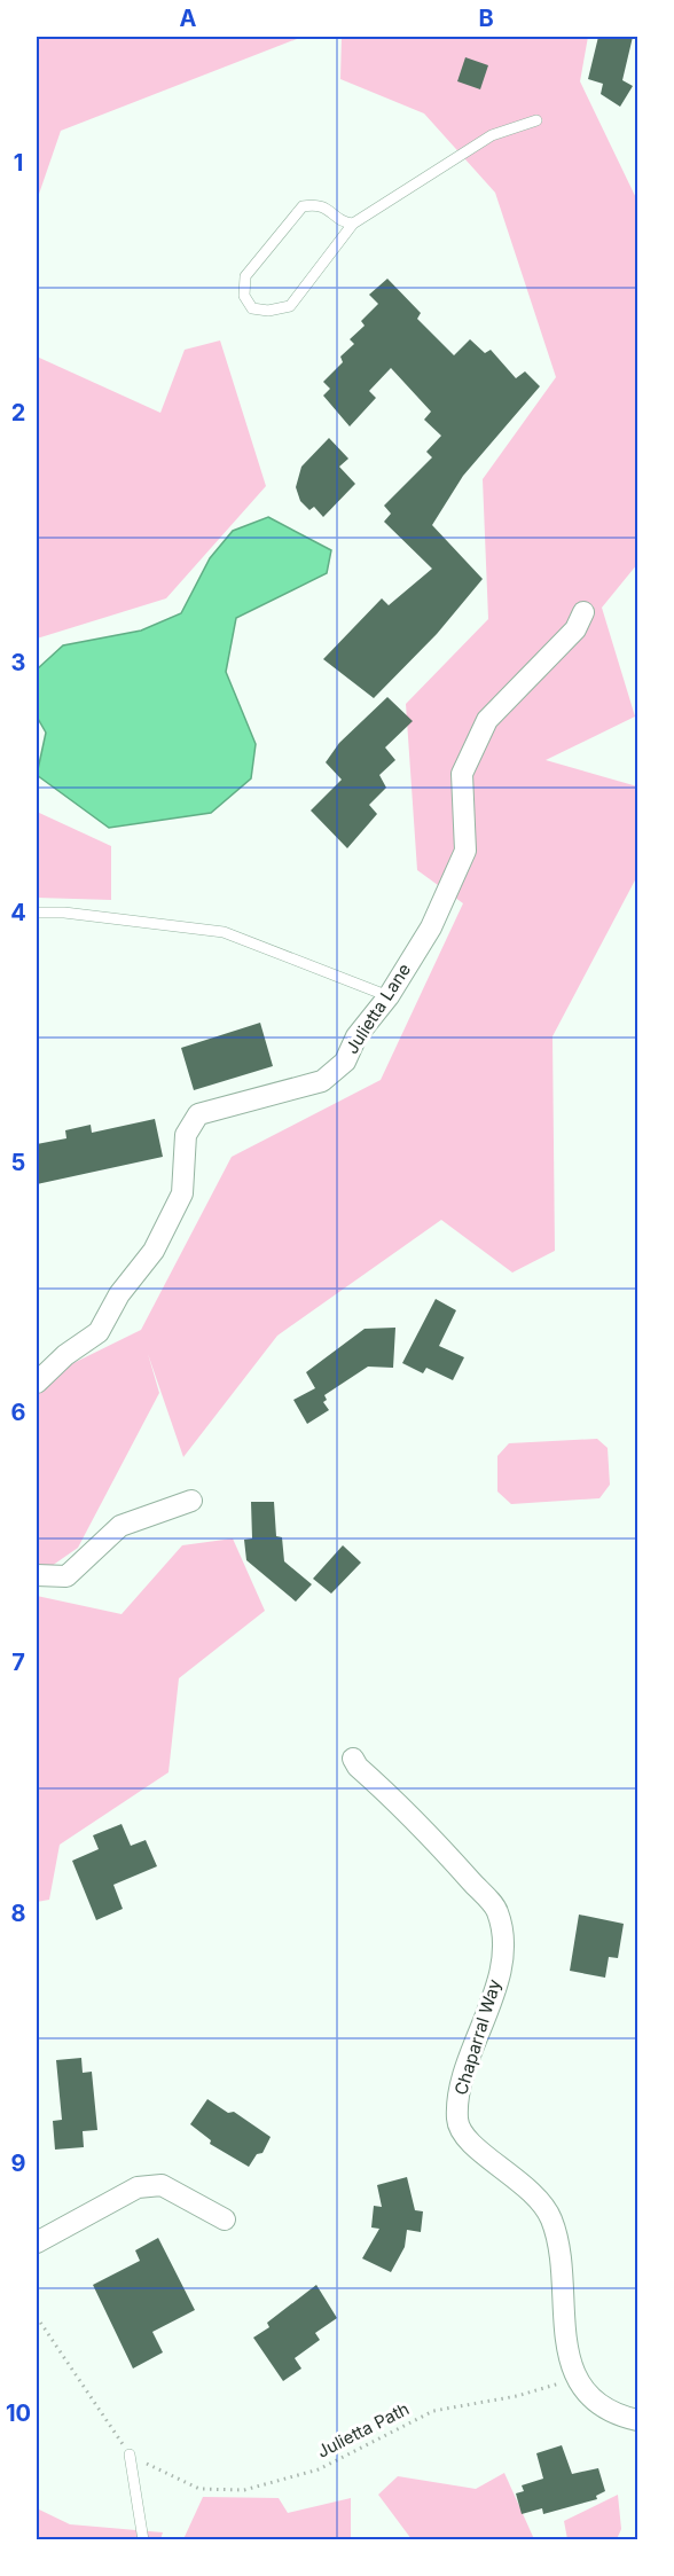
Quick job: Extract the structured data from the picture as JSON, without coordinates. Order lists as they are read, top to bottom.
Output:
{
  "streets": {
    "street": ["Julietta Lane", "Chaparral Way"],
    "path": ["Julietta Path"]
  },
  "crossings": [
    ["Chaparral Way", "Julietta Path"]
  ],
  "grid": {
    "columns": ["A", "B"],
    "rows": [
      "1",
      "2",
      "3",
      "4",
      "5",
      "6",
      "7",
      "8",
      "9",
      "10"
    ]
  }
}
